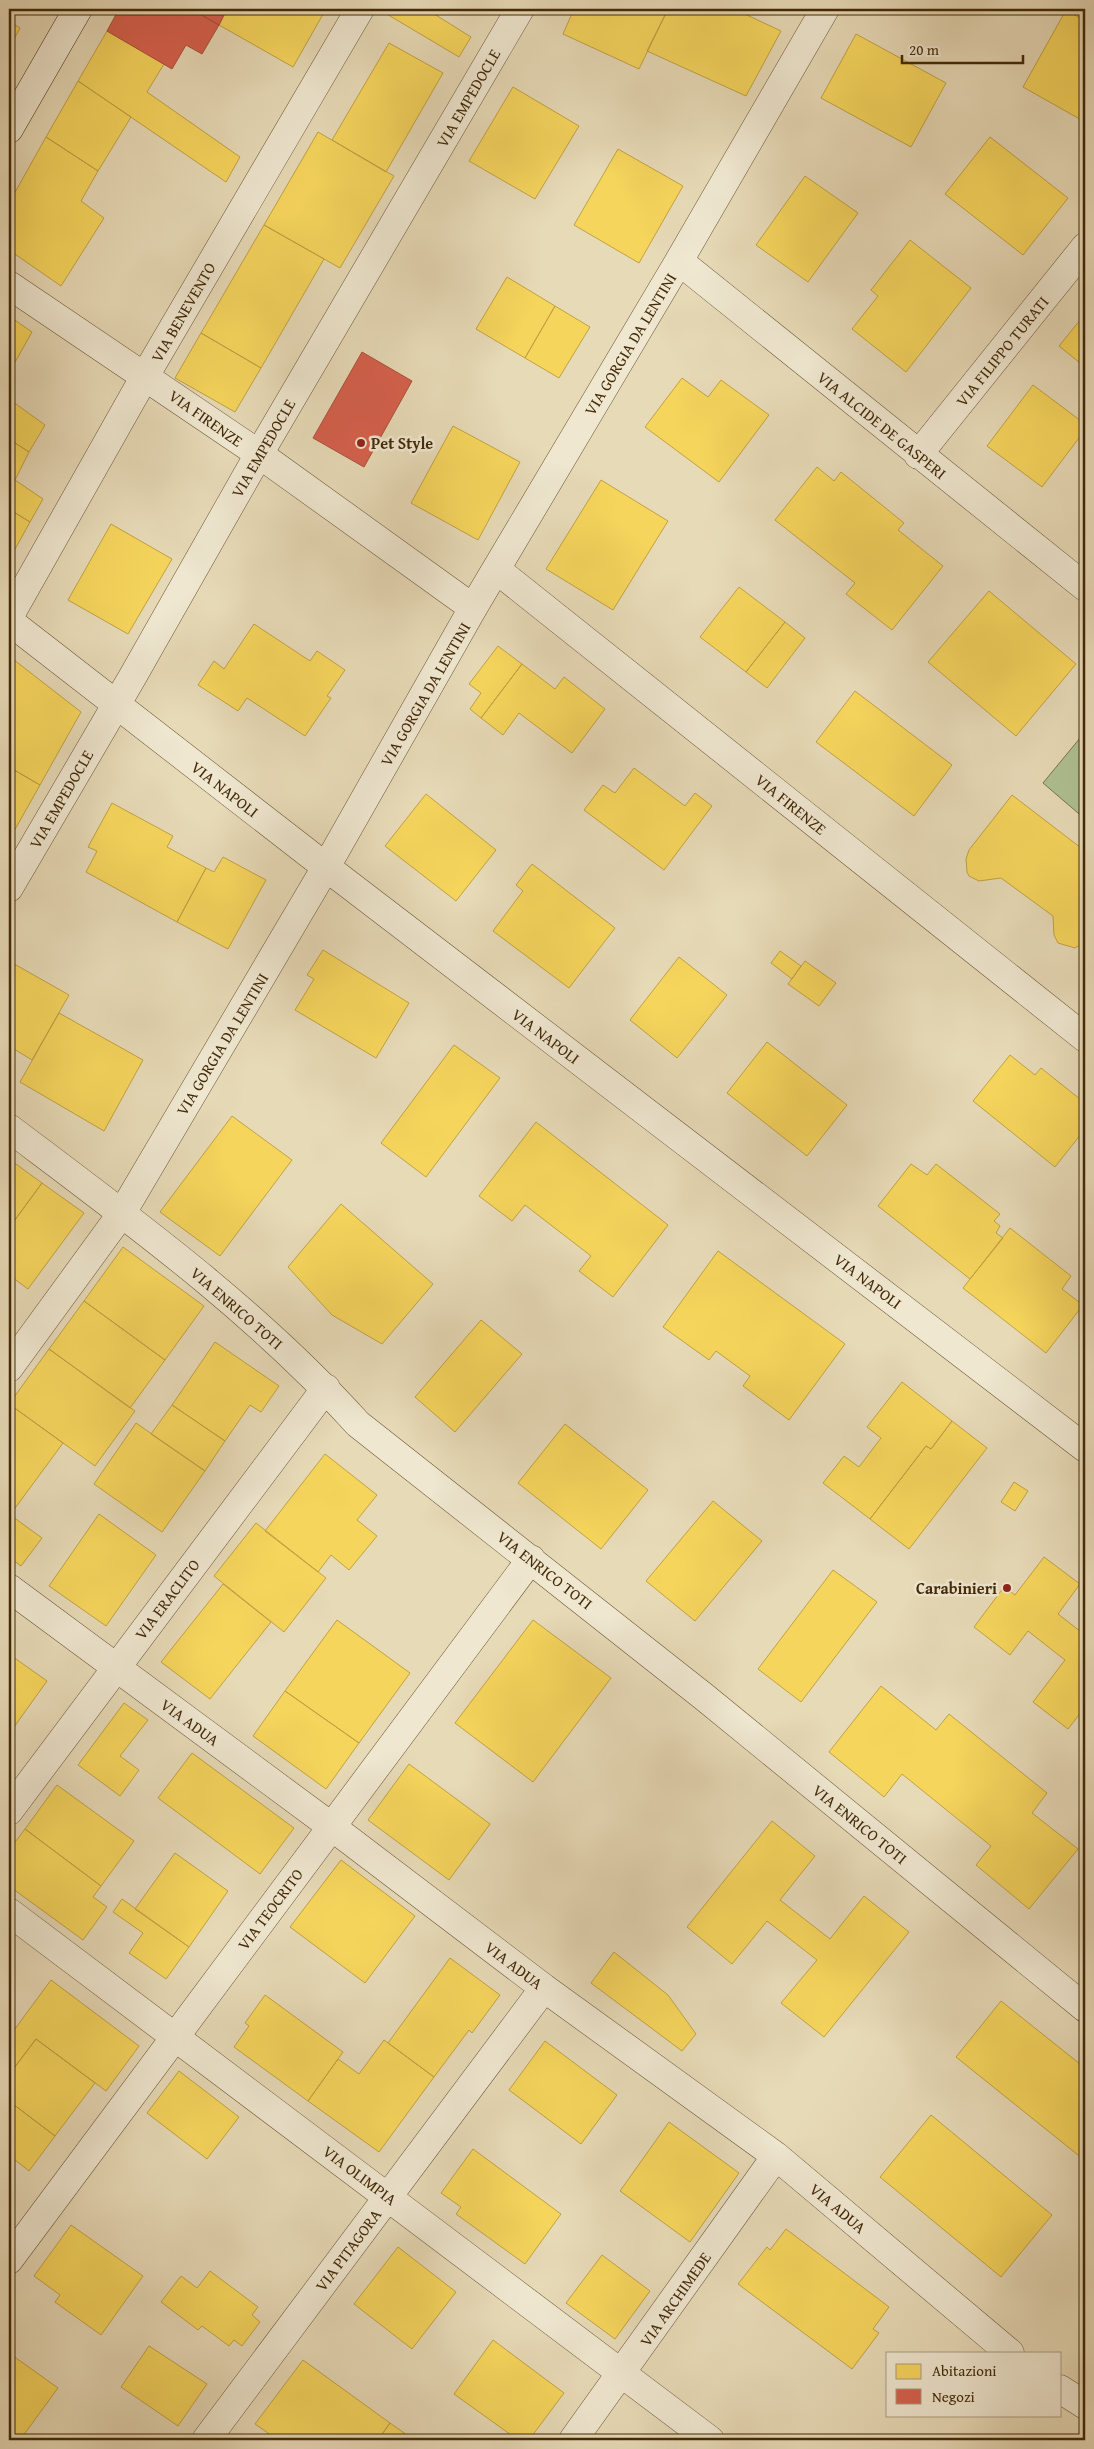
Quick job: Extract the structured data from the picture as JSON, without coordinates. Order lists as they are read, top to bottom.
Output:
{
  "streets": {
    "street": [
      "VIA EMPEDOCLE",
      "VIA BENEVENTO",
      "VIA GORGIA DA LENTINI",
      "VIA FILIPPO TURATI",
      "VIA FIRENZE",
      "VIA ALCIDE DE GASPERI",
      "VIA NAPOLI",
      "VIA ENRICO TOTI",
      "VIA ERACLITO",
      "VIA ADUA",
      "VIA TEOCRITO",
      "VIA OLIMPIA",
      "VIA PITAGORA",
      "VIA ARCHIMEDE"
    ]
  },
  "crossings": [
    ["VIA EMPEDOCLE", "VIA FIRENZE"],
    ["VIA EMPEDOCLE", "VIA NAPOLI"],
    ["VIA BENEVENTO", "VIA FIRENZE"],
    ["VIA GORGIA DA LENTINI", "VIA FIRENZE"],
    ["VIA GORGIA DA LENTINI", "VIA ALCIDE DE GASPERI"],
    ["VIA GORGIA DA LENTINI", "VIA NAPOLI"],
    ["VIA GORGIA DA LENTINI", "VIA ENRICO TOTI"],
    ["VIA FILIPPO TURATI", "VIA ALCIDE DE GASPERI"],
    ["VIA ENRICO TOTI", "VIA ERACLITO"],
    ["VIA ENRICO TOTI", "VIA TEOCRITO"],
    ["VIA ERACLITO", "VIA ADUA"],
    ["VIA ADUA", "VIA TEOCRITO"],
    ["VIA ADUA", "VIA PITAGORA"],
    ["VIA ADUA", "VIA ARCHIMEDE"],
    ["VIA TEOCRITO", "VIA OLIMPIA"],
    ["VIA OLIMPIA", "VIA PITAGORA"],
    ["VIA OLIMPIA", "VIA ARCHIMEDE"]
  ],
  "places": ["Pet Style", "Carabinieri"],
  "legend": ["Abitazioni", "Negozi"],
  "scale_bar": "20 m"
}
